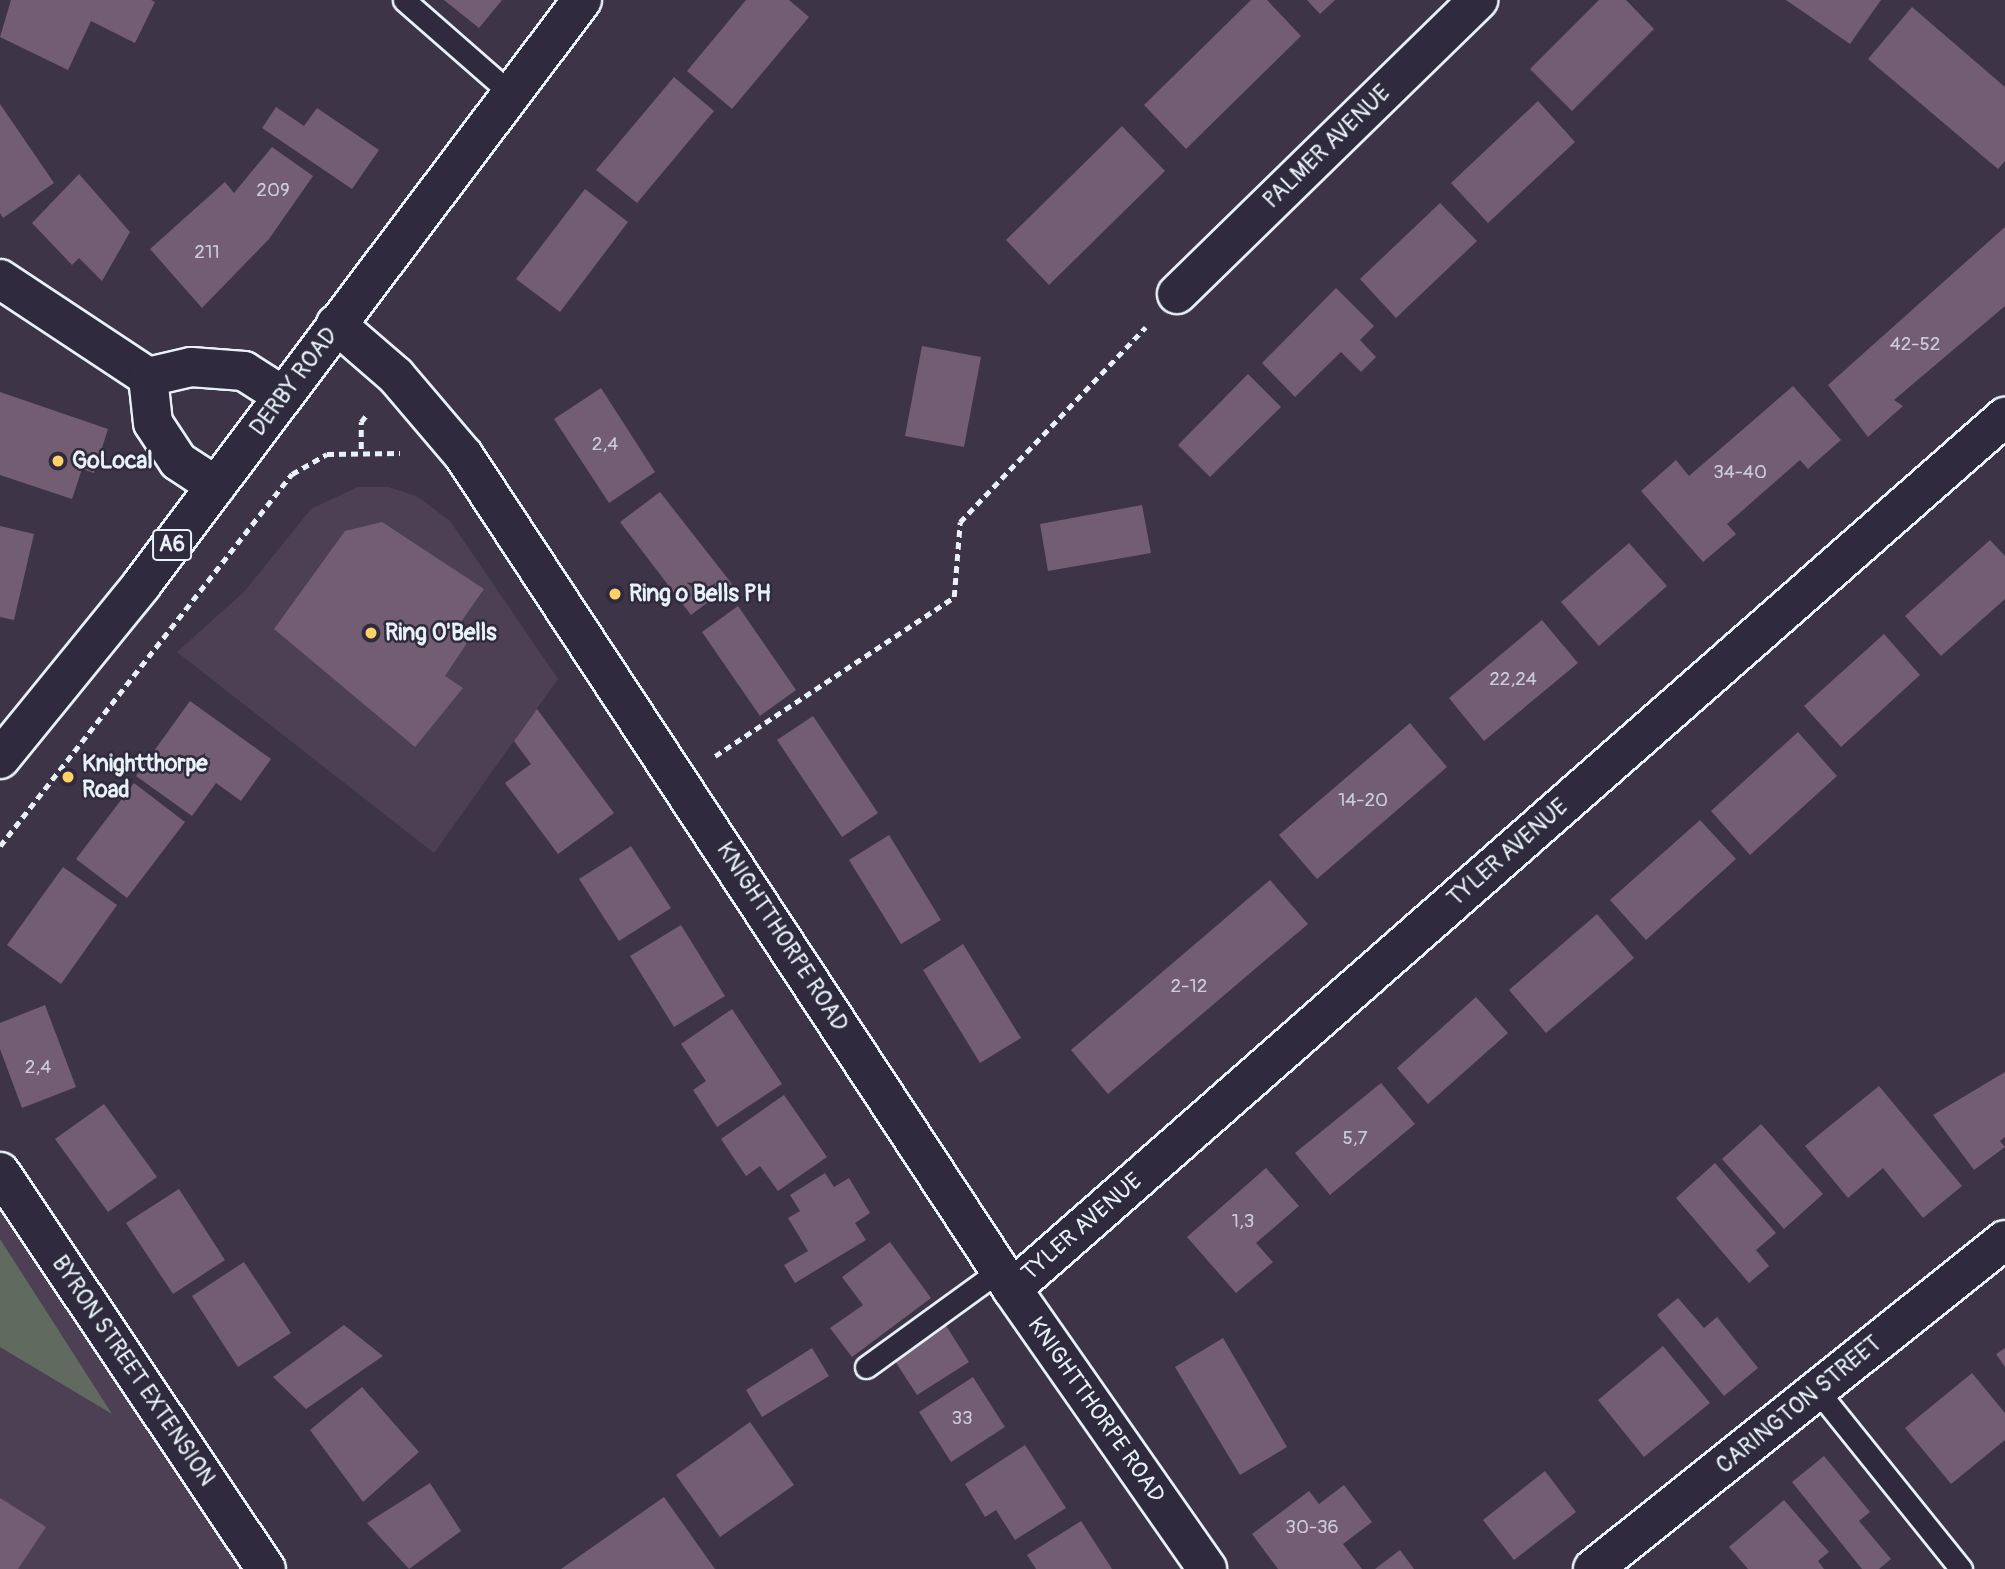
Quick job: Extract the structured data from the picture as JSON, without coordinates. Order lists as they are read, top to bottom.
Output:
{
  "streets": {
    "main road": [
      "PALMER AVENUE",
      "DERBY ROAD",
      "A6",
      "TYLER AVENUE",
      "KNIGHTTHORPE ROAD",
      "BYRON STREET EXTENSION",
      "CARINGTON STREET"
    ]
  },
  "crossings": [
    ["DERBY ROAD", "KNIGHTTHORPE ROAD"],
    ["TYLER AVENUE", "KNIGHTTHORPE ROAD"]
  ],
  "places": [
    "GoLocal",
    "Ring o Bells PH",
    "Ring O'Bells",
    "Knightthorpe Road"
  ],
  "house_numbers": [
    "209",
    "211",
    "42-52",
    "2,4",
    "34-40",
    "22,24",
    "14-20",
    "2-12",
    "2,4",
    "5,7",
    "1,3",
    "33",
    "30-36"
  ]
}
